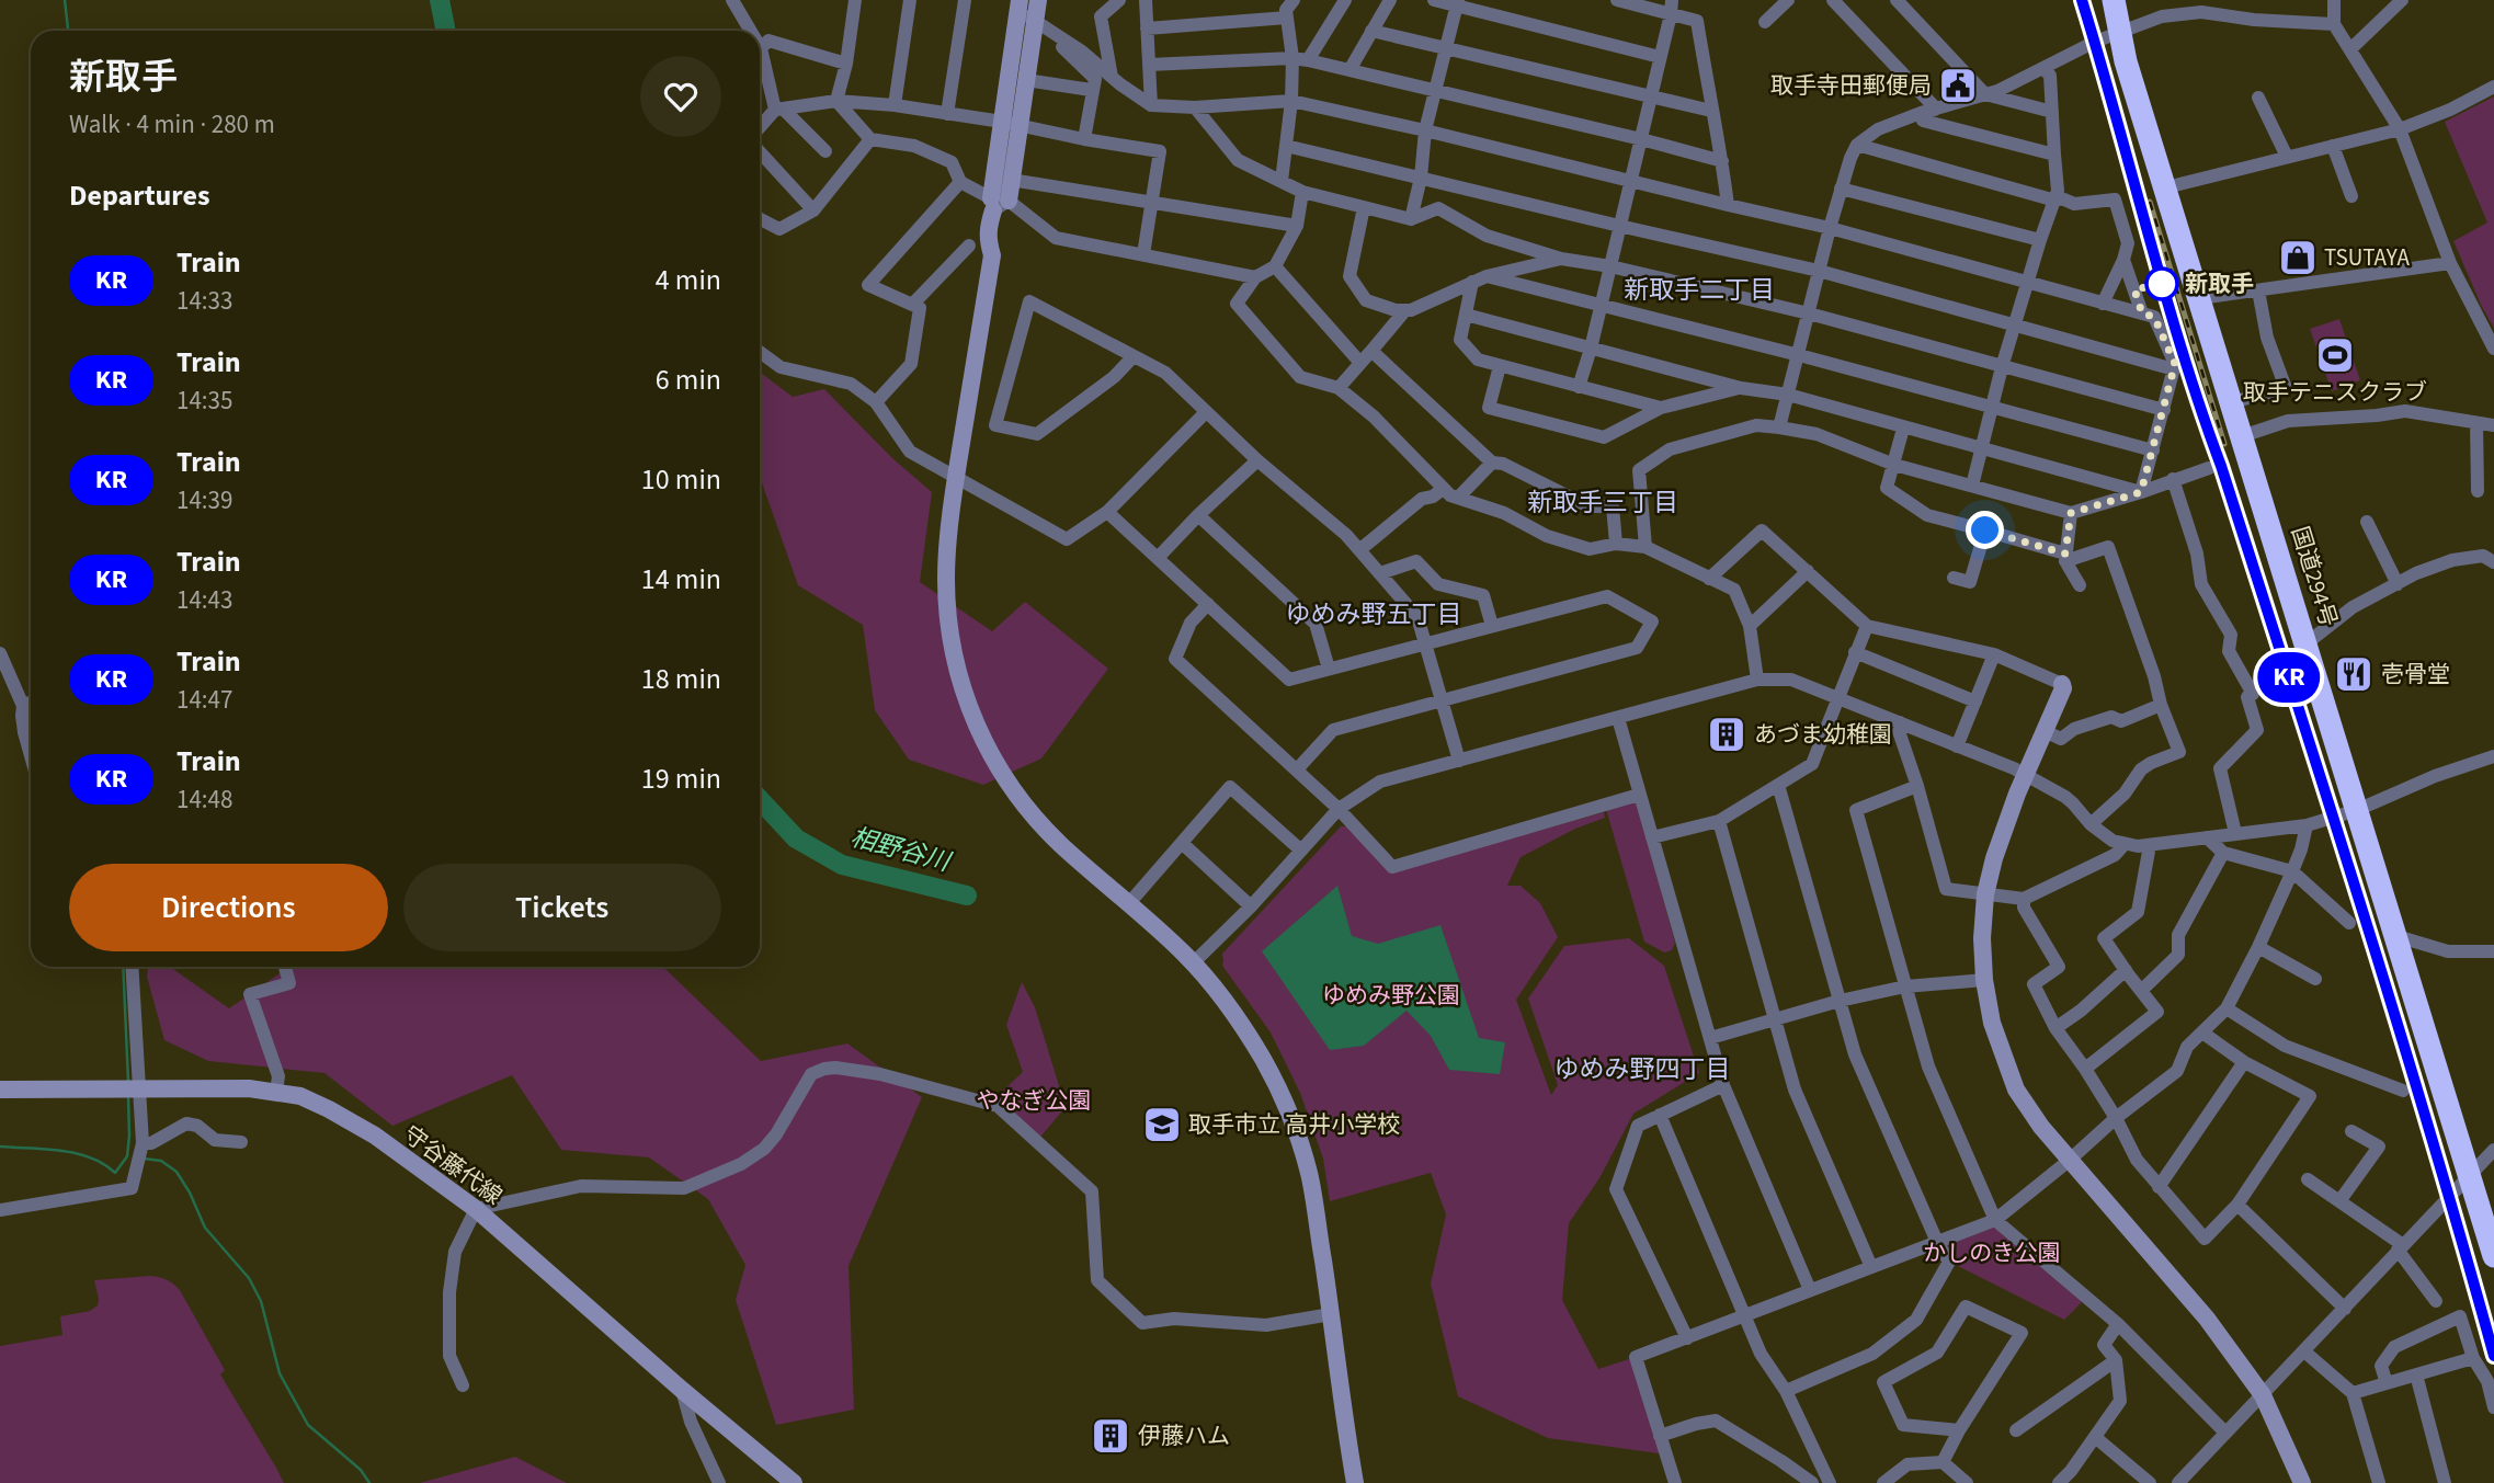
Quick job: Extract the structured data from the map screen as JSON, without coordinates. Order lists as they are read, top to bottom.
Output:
{
  "streets": {
    "highway": ["国道294号"],
    "street": ["守谷藤代線"]
  },
  "districts": [
    "新取手二丁目",
    "新取手三丁目",
    "ゆめみ野五丁目",
    "ゆめみ野四丁目"
  ],
  "water": ["相野谷川"],
  "parks": ["ゆめみ野公園", "やなぎ公園", "かしのき公園"],
  "places": {
    "public building": ["取手寺田郵便局"],
    "shop": ["TSUTAYA"],
    "other": ["新取手"],
    "sports": ["取手テニスクラブ"],
    "restaurant": ["壱骨堂"],
    "building": ["あづま幼稚園", "伊藤ハム"],
    "school or university": ["取手市立 高井小学校"]
  },
  "page": {
    "on_map": "KR",
    "heading": [
      ["新取手", "Walk · 4 min · 280 m"],
      "Departures"
    ],
    "list": [
      {
        "mark": "KR",
        "name": "Train",
        "note": "14:33",
        "value": "4 min"
      },
      {
        "mark": "KR",
        "name": "Train",
        "note": "14:35",
        "value": "6 min"
      },
      {
        "mark": "KR",
        "name": "Train",
        "note": "14:39",
        "value": "10 min"
      },
      {
        "mark": "KR",
        "name": "Train",
        "note": "14:43",
        "value": "14 min"
      },
      {
        "mark": "KR",
        "name": "Train",
        "note": "14:47",
        "value": "18 min"
      },
      {
        "mark": "KR",
        "name": "Train",
        "note": "14:48",
        "value": "19 min"
      }
    ],
    "buttons": ["Directions", "Tickets"]
  }
}
